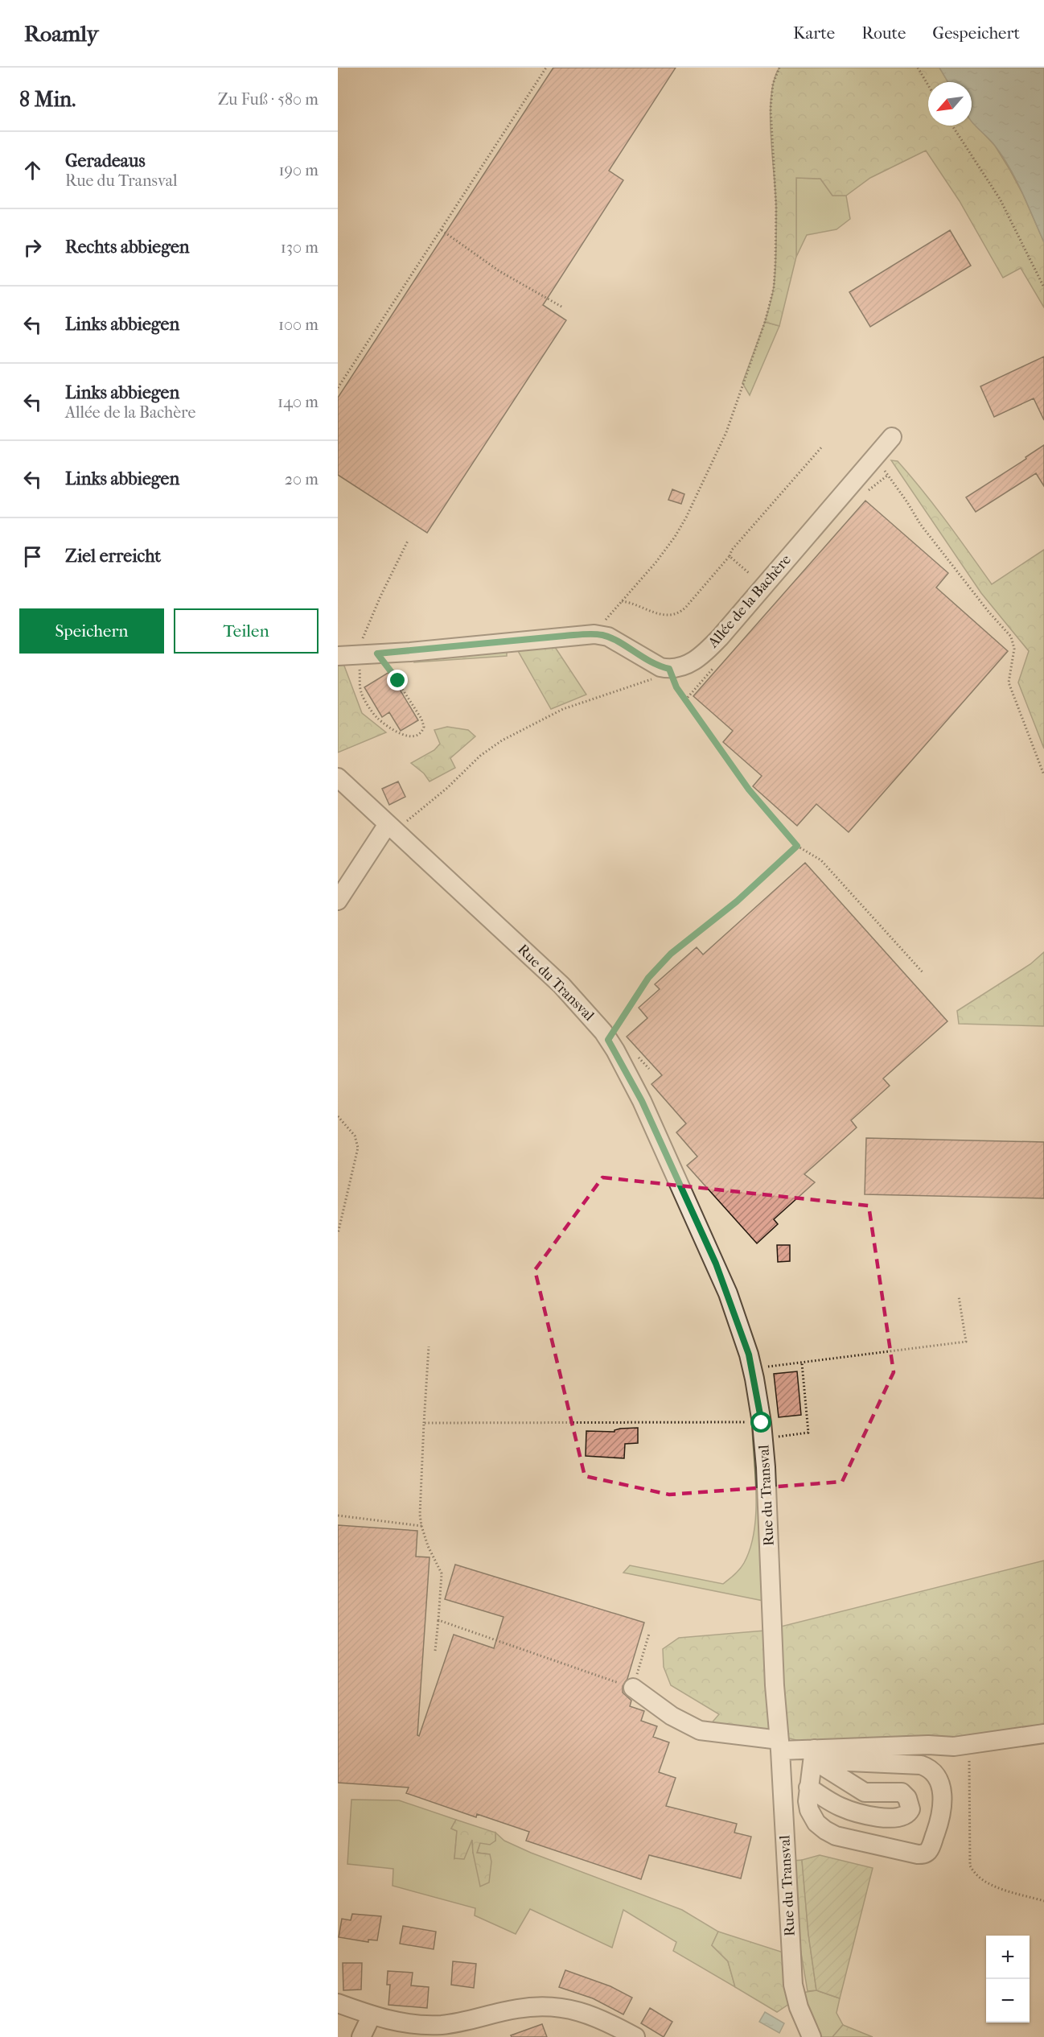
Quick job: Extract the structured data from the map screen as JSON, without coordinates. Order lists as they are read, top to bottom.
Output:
{
  "streets": {
    "street": ["Allée de la Bachère", "Rue du Transval"]
  },
  "north": "bottom left",
  "page": {
    "header": "Roamly",
    "nav": ["Karte", "Route", "Gespeichert"],
    "heading": ["8 Min.", "Zu Fuß · 580 m"],
    "list": [
      ["Geradeaus", "Rue du Transval", "190 m"],
      ["Rechts abbiegen", "130 m"],
      ["Links abbiegen", "100 m"],
      ["Links abbiegen", "Allée de la Bachère", "140 m"],
      ["Links abbiegen", "20 m"],
      "Ziel erreicht"
    ],
    "buttons": ["Speichern", "Teilen"],
    "map_buttons": ["+", "−"]
  }
}
